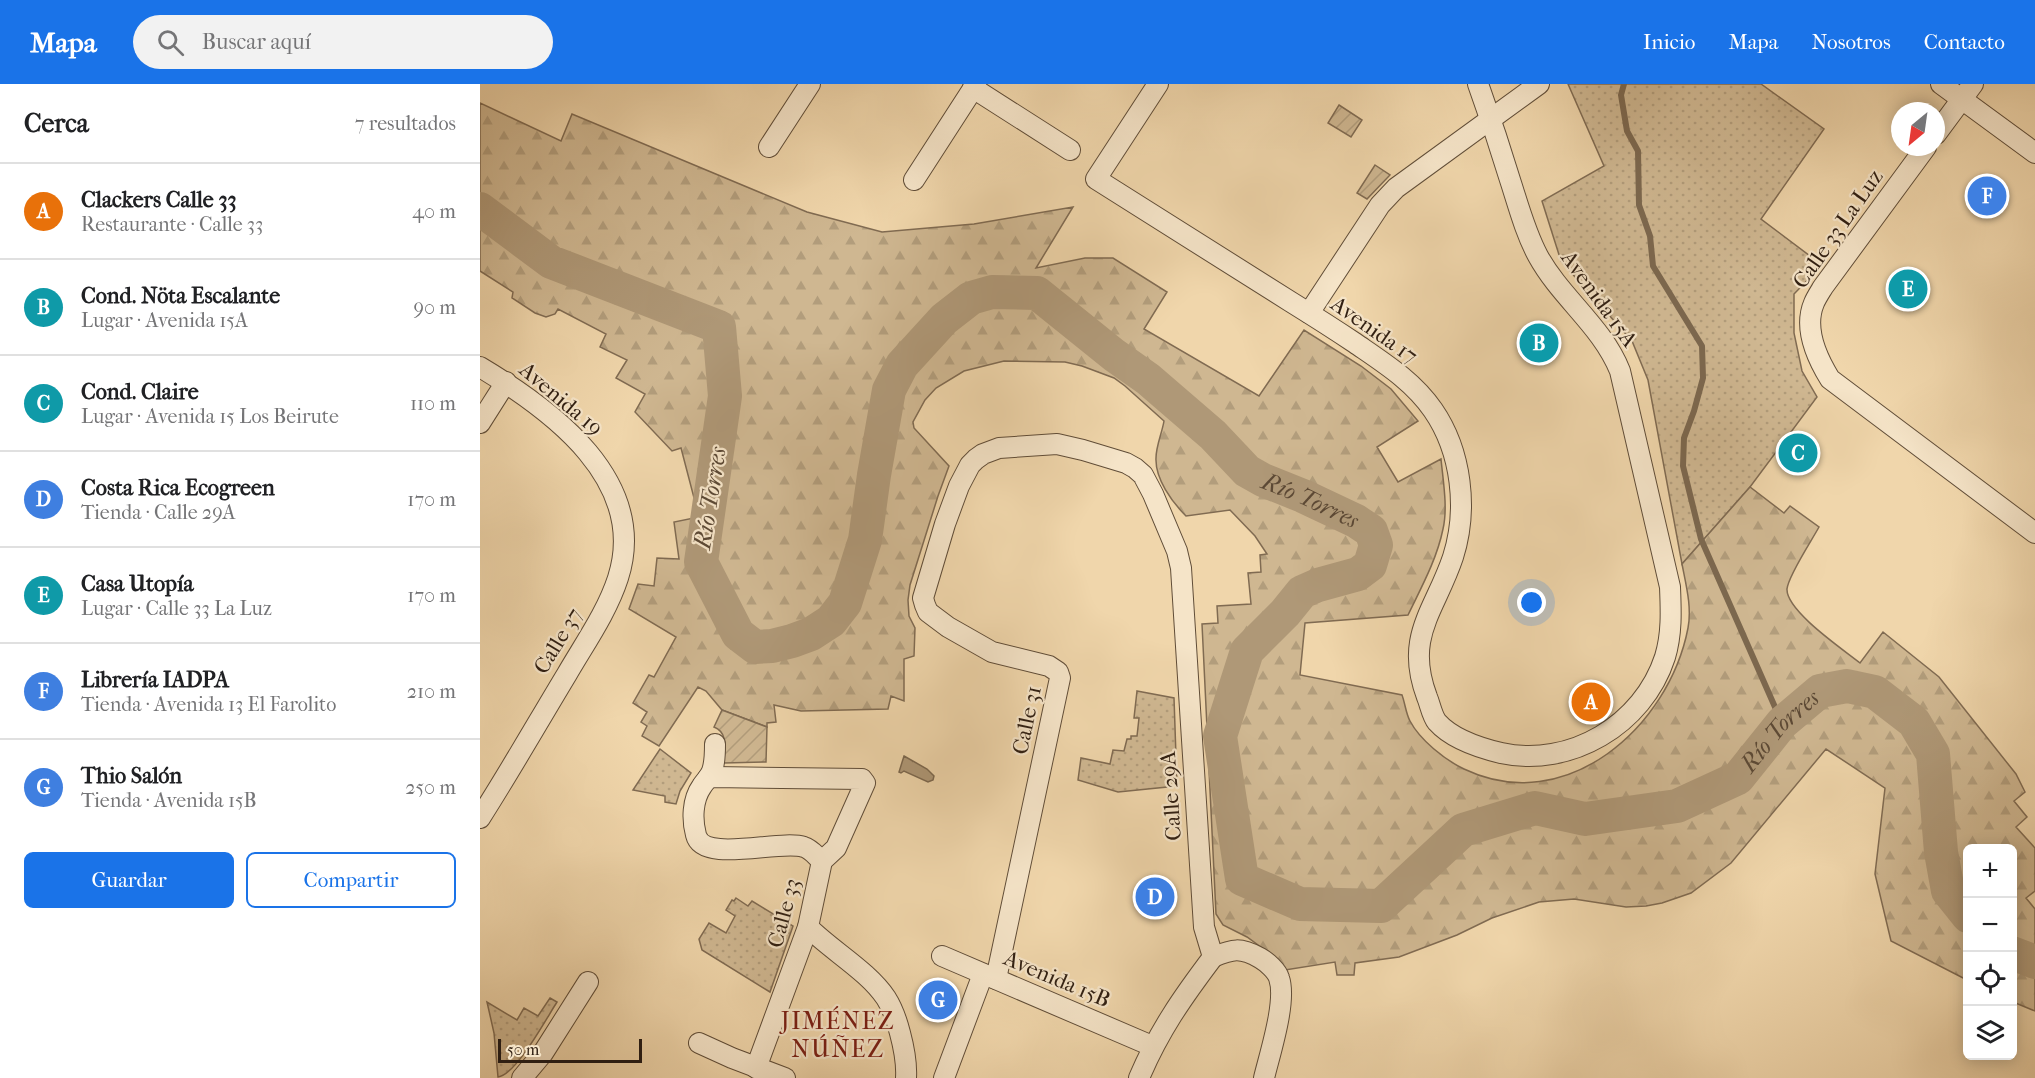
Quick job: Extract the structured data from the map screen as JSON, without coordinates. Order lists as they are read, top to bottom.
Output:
{
  "streets": {
    "street": [
      "Calle 33 La Luz",
      "Avenida 15A",
      "Avenida 17",
      "Avenida 19",
      "Calle 37",
      "Calle 31",
      "Calle 29A",
      "Calle 33",
      "Avenida 15B"
    ]
  },
  "crossings": [
    ["Avenida 15A", "Avenida 17"],
    ["Avenida 19", "Calle 37"],
    ["Calle 31", "Calle 29A"],
    ["Calle 31", "Avenida 15B"]
  ],
  "districts": ["JIMÉNEZ NÚÑEZ"],
  "water": ["Río Torres"],
  "scale_bar": "50 m",
  "north": "bottom left",
  "page": {
    "header": "Mapa",
    "search": "Buscar aquí",
    "nav": [
      "Inicio",
      "Mapa",
      "Nosotros",
      "Contacto"
    ],
    "heading": ["Cerca", "7 resultados"],
    "list": [
      {
        "mark": "A",
        "name": "Clackers Calle 33",
        "note": "Restaurante · Calle 33",
        "value": "40 m"
      },
      {
        "mark": "B",
        "name": "Cond. Nöta Escalante",
        "note": "Lugar · Avenida 15A",
        "value": "90 m"
      },
      {
        "mark": "C",
        "name": "Cond. Claire",
        "note": "Lugar · Avenida 15 Los Beirute",
        "value": "110 m"
      },
      {
        "mark": "D",
        "name": "Costa Rica Ecogreen",
        "note": "Tienda · Calle 29A",
        "value": "170 m"
      },
      {
        "mark": "E",
        "name": "Casa Utopía",
        "note": "Lugar · Calle 33 La Luz",
        "value": "170 m"
      },
      {
        "mark": "F",
        "name": "Librería IADPA",
        "note": "Tienda · Avenida 13 El Farolito",
        "value": "210 m"
      },
      {
        "mark": "G",
        "name": "Thio Salón",
        "note": "Tienda · Avenida 15B",
        "value": "250 m"
      }
    ],
    "pins": [
      "F",
      "E",
      "B",
      "C",
      "A",
      "D",
      "G"
    ],
    "buttons": ["Guardar", "Compartir"],
    "map_buttons": ["+", "−"],
    "scale": "50 m"
  }
}
